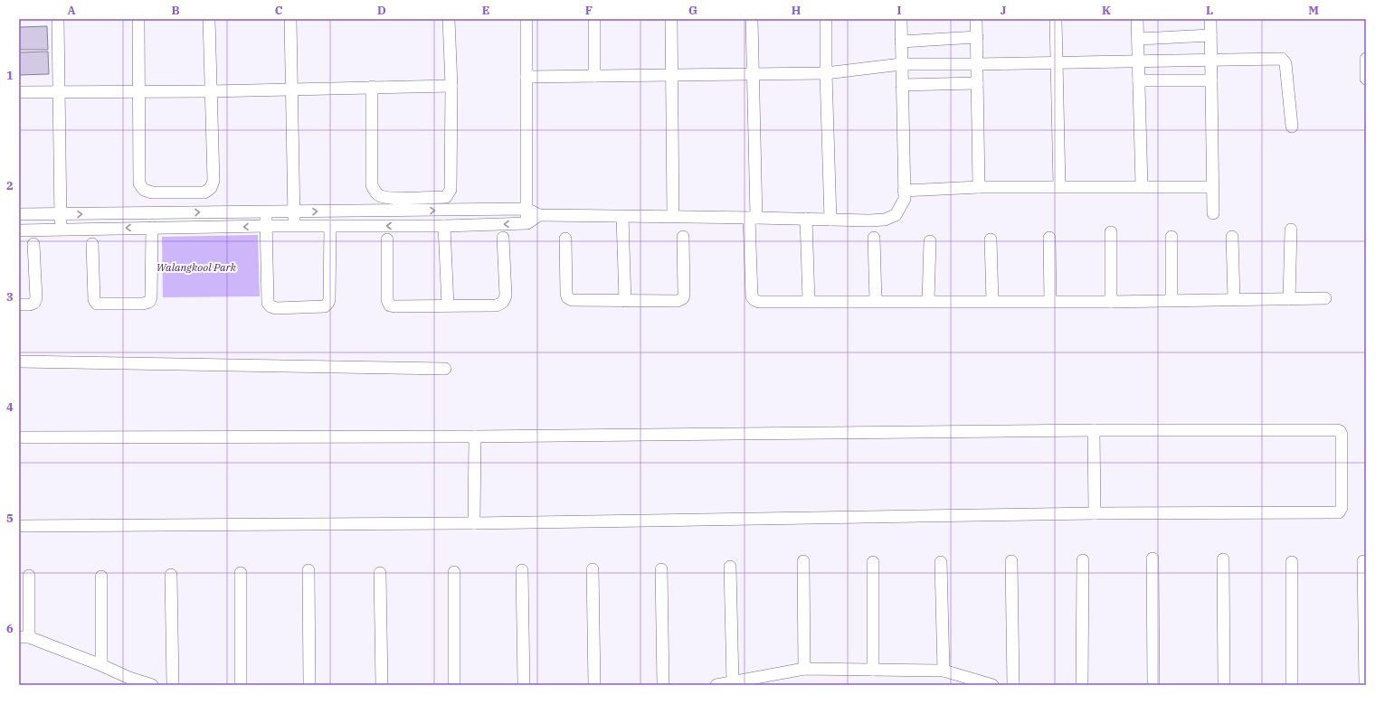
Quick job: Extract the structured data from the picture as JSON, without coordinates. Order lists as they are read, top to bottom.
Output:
{
  "parks": ["Walangkool Park"],
  "grid": {
    "columns": [
      "A",
      "B",
      "C",
      "D",
      "E",
      "F",
      "G",
      "H",
      "I",
      "J",
      "K",
      "L",
      "M"
    ],
    "rows": [
      "1",
      "2",
      "3",
      "4",
      "5",
      "6"
    ]
  }
}
